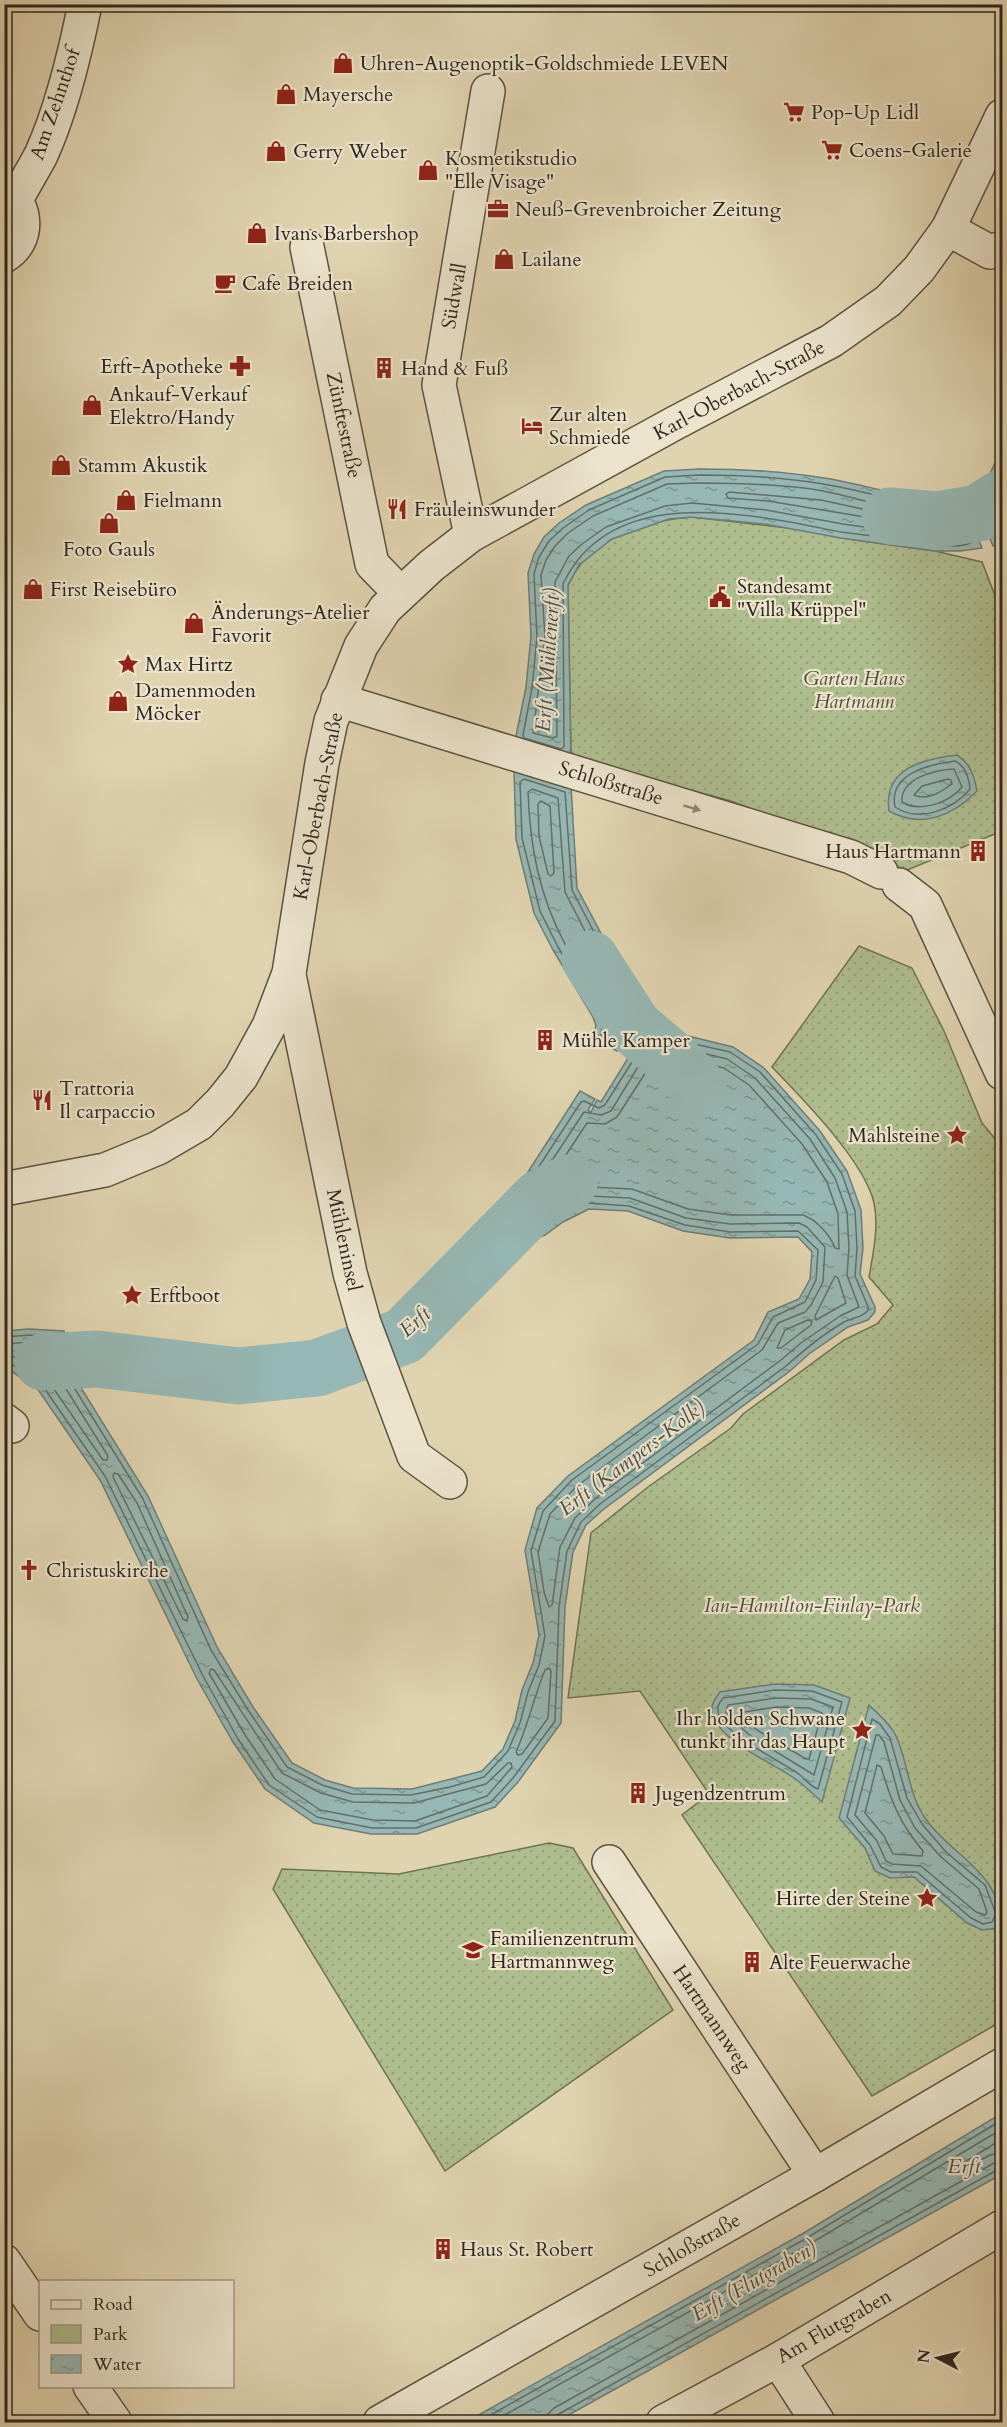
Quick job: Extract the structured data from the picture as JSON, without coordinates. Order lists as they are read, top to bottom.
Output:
{
  "streets": {
    "street": [
      "Am Zehnthof",
      "Südwall",
      "Karl-Oberbach-Straße",
      "Zünftestraße",
      "Schloßstraße",
      "Mühleninsel",
      "Hartmannweg",
      "Am Flutgraben"
    ]
  },
  "crossings": [
    ["Südwall", "Karl-Oberbach-Straße"],
    ["Karl-Oberbach-Straße", "Zünftestraße"],
    ["Karl-Oberbach-Straße", "Schloßstraße"],
    ["Karl-Oberbach-Straße", "Mühleninsel"],
    ["Schloßstraße", "Hartmannweg"]
  ],
  "one_way": ["Schloßstraße"],
  "water": [
    "Erft (Mühlenerft)",
    "Erft",
    "Erft (Kampers-Kolk)",
    "Erft (Flutgraben)"
  ],
  "parks": ["Garten Haus Hartmann", "Ian-Hamilton-Finlay-Park"],
  "places": {
    "shop": [
      "Uhren-Augenoptik-Goldschmiede LEVEN",
      "Mayersche",
      "Gerry Weber",
      "Kosmetikstudio \"Elle Visage\"",
      "Ivans Barbershop",
      "Lailane",
      "Ankauf-Verkauf Elektro/Handy",
      "Stamm Akustik",
      "Fielmann",
      "Foto Gauls",
      "First Reisebüro",
      "Änderungs-Atelier Favorit",
      "Damenmoden Möcker"
    ],
    "supermarket": ["Pop-Up Lidl", "Coens-Galerie"],
    "office": ["Neuß-Grevenbroicher Zeitung"],
    "cafe": ["Cafe Breiden"],
    "pharmacy": ["Erft-Apotheke"],
    "building": [
      "Hand & Fuß",
      "Haus Hartmann",
      "Mühle Kamper",
      "Jugendzentrum",
      "Alte Feuerwache",
      "Haus St. Robert"
    ],
    "hotel": ["Zur alten Schmiede"],
    "restaurant": ["Fräuleinswunder", "Trattoria Il carpaccio"],
    "public building": ["Standesamt \"Villa Krüppel\""],
    "place": [
      "Max Hirtz",
      "Mahlsteine",
      "Erftboot",
      "Ihr holden Schwane tunkt ihr das Haupt",
      "Hirte der Steine"
    ],
    "church": ["Christuskirche"],
    "school or university": ["Familienzentrum Hartmannweg"]
  },
  "legend": ["Road", "Park", "Water"],
  "north": "left"
}
